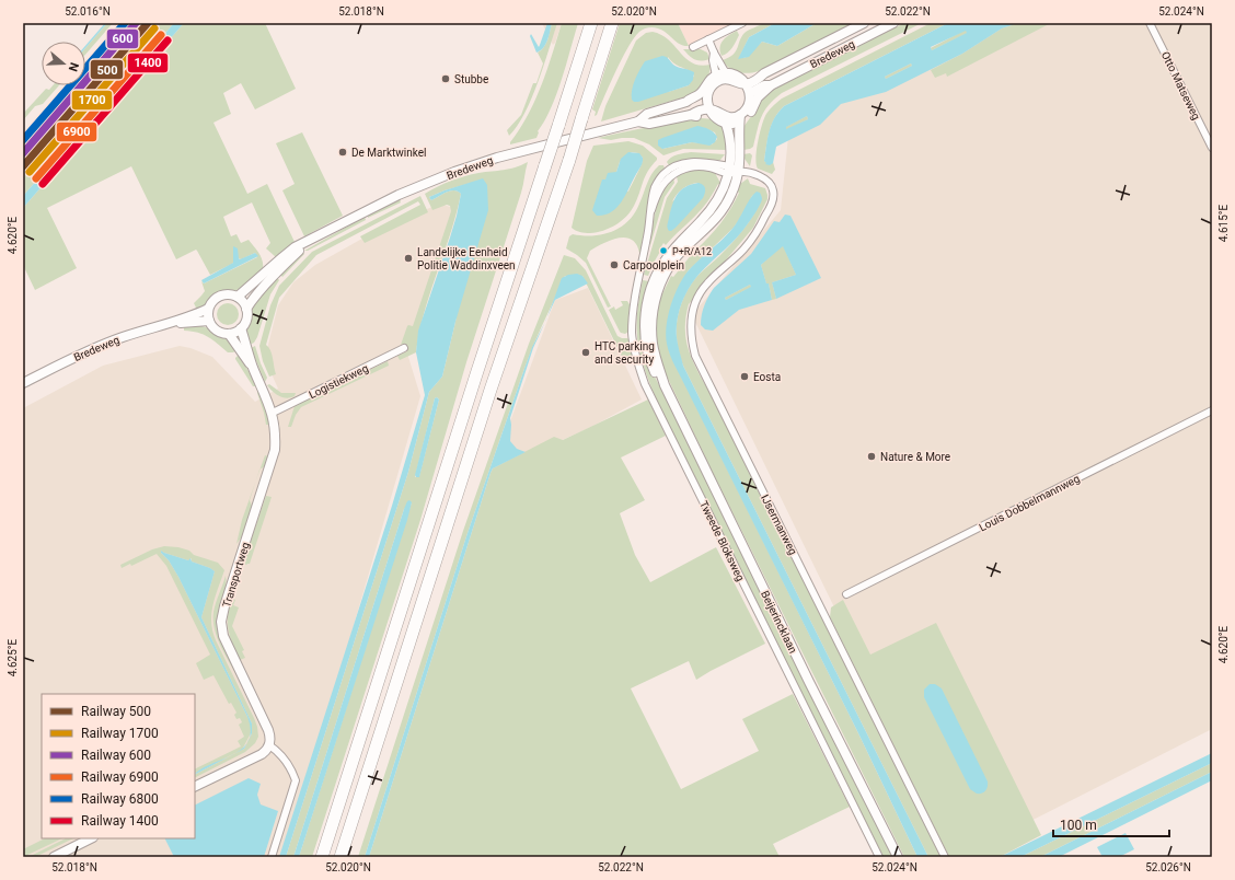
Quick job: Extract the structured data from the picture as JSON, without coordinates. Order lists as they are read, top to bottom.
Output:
{
  "streets": {
    "street": [
      "Bredeweg",
      "Otto Matseweg",
      "Logistiekweg",
      "Louis Dobbelmannweg",
      "IJsermanweg",
      "Tweede Bloksweg",
      "Transportweg",
      "Beijerincklaan"
    ]
  },
  "crossings": [
    ["Bredeweg", "Transportweg"],
    ["Bredeweg", "Beijerincklaan"],
    ["Logistiekweg", "Transportweg"],
    ["IJsermanweg", "Tweede Bloksweg"],
    ["IJsermanweg", "Beijerincklaan"],
    ["Tweede Bloksweg", "Beijerincklaan"]
  ],
  "places": [
    "Stubbe",
    "De Marktwinkel",
    "P+R/A12",
    "Landelijke Eenheid Politie Waddinxveen",
    "Carpoolplein",
    "HTC parking and security",
    "Eosta",
    "Nature & More"
  ],
  "lines": [
    "rail line 500",
    "rail line 600",
    "rail line 6800",
    "rail line 1700",
    "rail line 6900",
    "rail line 1400"
  ],
  "legend": [
    "Railway 500",
    "Railway 1700",
    "Railway 600",
    "Railway 6900",
    "Railway 6800",
    "Railway 1400"
  ],
  "scale_bar": "100 m",
  "north": "right",
  "coordinates": [
    "52.016°N",
    "52.018°N",
    "52.020°N",
    "52.022°N",
    "52.024°N",
    "4.615°E",
    "4.620°E",
    "4.625°E",
    "52.026°N"
  ]
}
